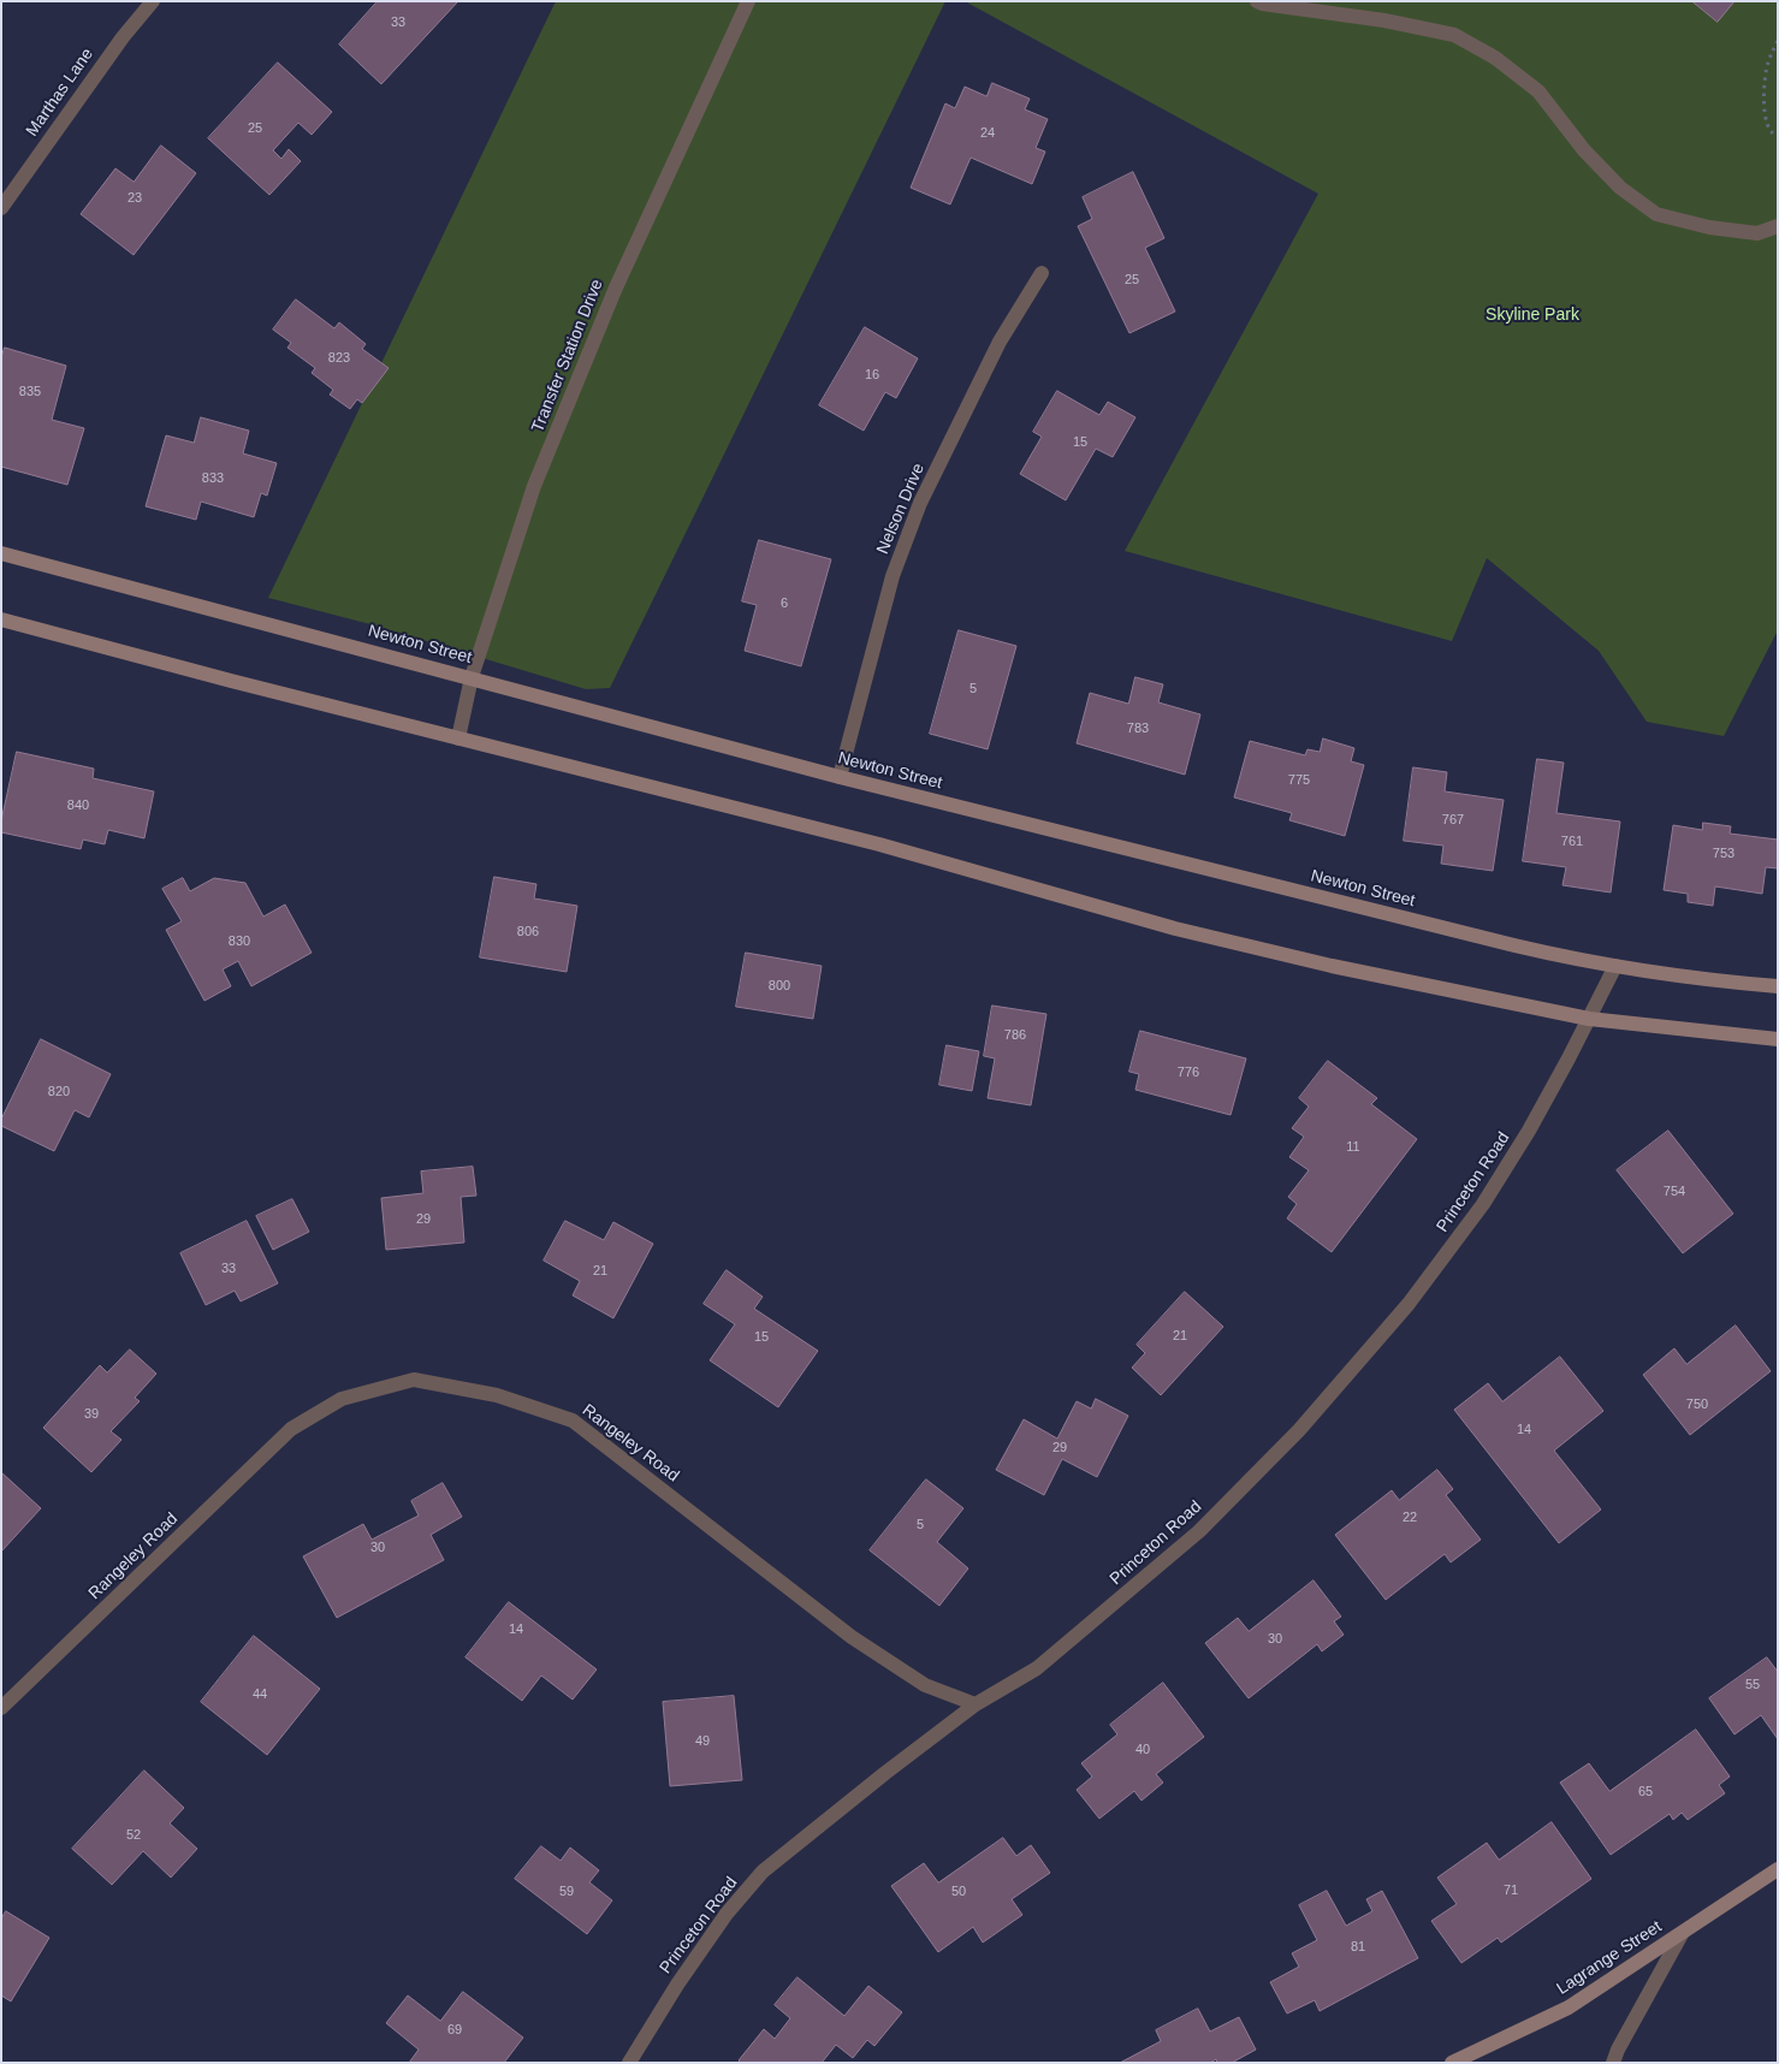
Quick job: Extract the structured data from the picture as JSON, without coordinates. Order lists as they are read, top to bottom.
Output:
{
  "streets": {
    "main road": ["Newton Street", "Lagrange Street"],
    "street": [
      "Marthas Lane",
      "Transfer Station Drive",
      "Nelson Drive",
      "Princeton Road",
      "Rangeley Road"
    ]
  },
  "crossings": [
    ["Transfer Station Drive", "Newton Street"],
    ["Nelson Drive", "Newton Street"],
    ["Newton Street", "Princeton Road"],
    ["Princeton Road", "Rangeley Road"]
  ],
  "parks": ["Skyline Park"],
  "house_numbers": [
    "33",
    "25",
    "24",
    "23",
    "25",
    "823",
    "16",
    "835",
    "15",
    "833",
    "6",
    "5",
    "783",
    "775",
    "840",
    "767",
    "761",
    "753",
    "806",
    "830",
    "800",
    "786",
    "776",
    "820",
    "11",
    "754",
    "29",
    "33",
    "21",
    "21",
    "15",
    "750",
    "39",
    "14",
    "29",
    "22",
    "5",
    "30",
    "14",
    "30",
    "55",
    "44",
    "49",
    "40",
    "65",
    "52",
    "71",
    "59",
    "50",
    "81",
    "69"
  ]
}
